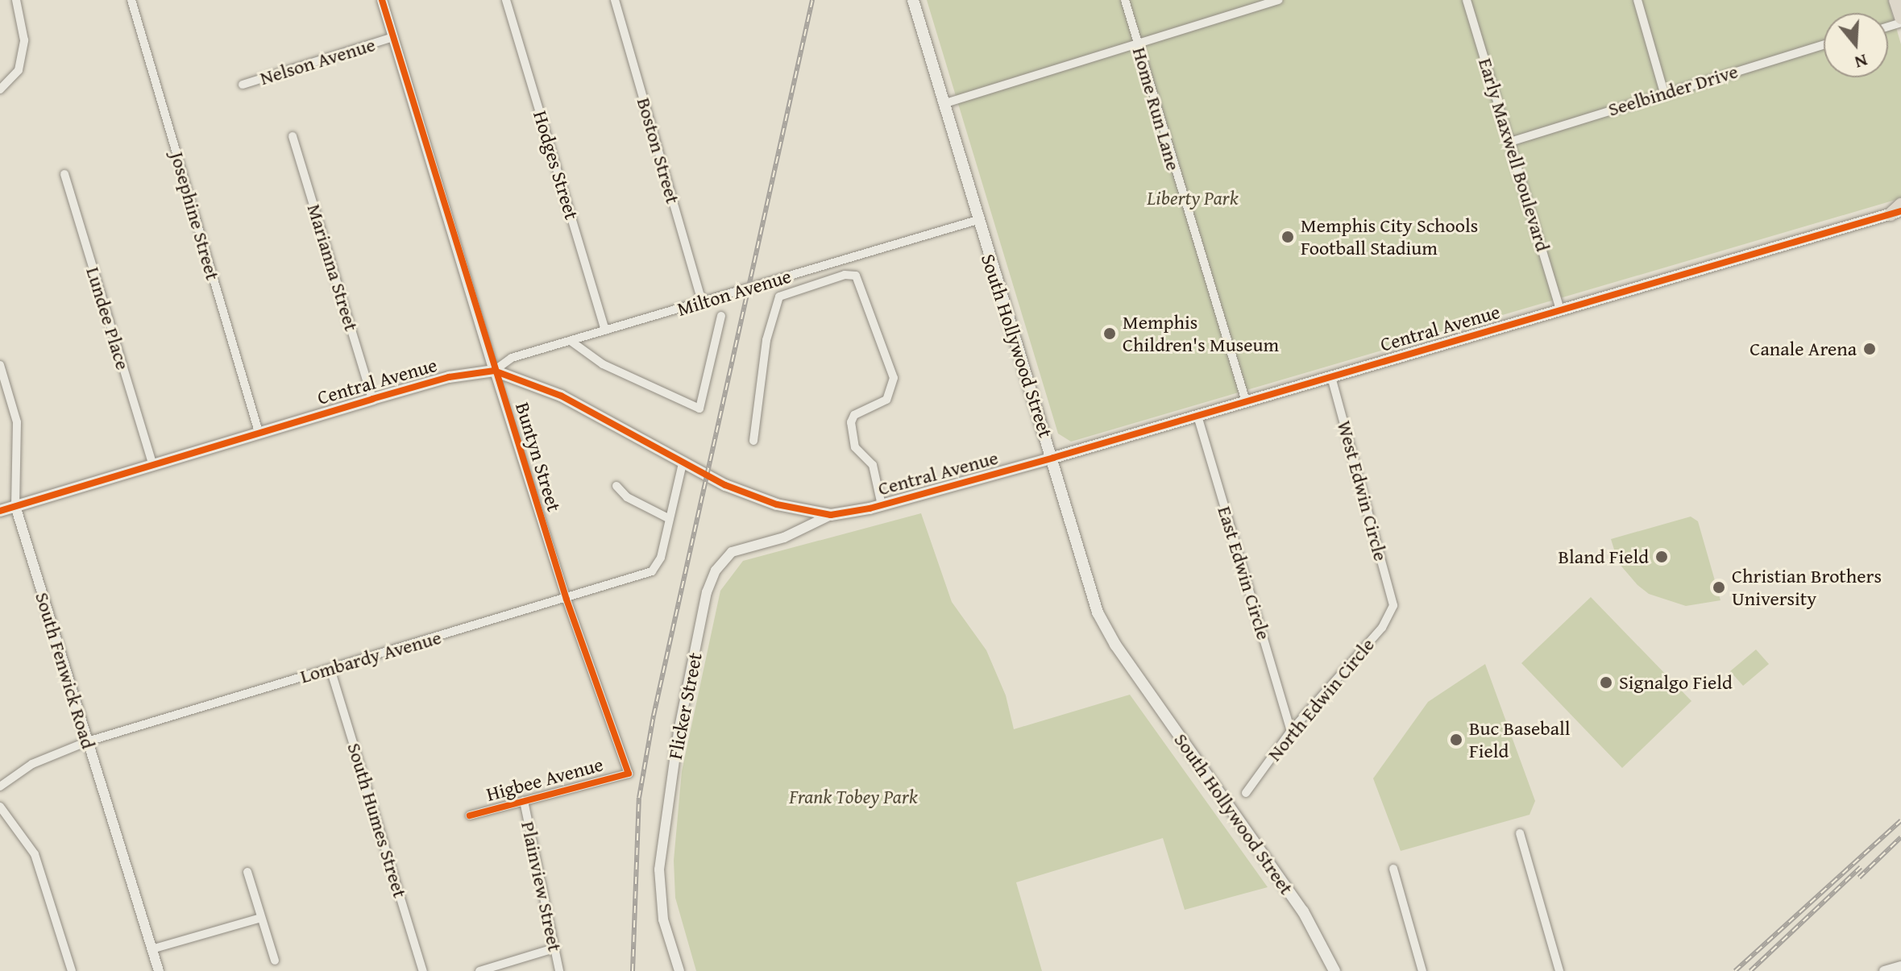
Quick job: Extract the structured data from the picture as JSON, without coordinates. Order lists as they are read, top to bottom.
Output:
{
  "streets": {
    "main road": ["Central Avenue", "South Hollywood Street"],
    "street": [
      "Nelson Avenue",
      "Seelbinder Drive",
      "Home Run Lane",
      "Boston Street",
      "Early Maxwell Boulevard",
      "Hodges Street",
      "Josephine Street",
      "Marianna Street",
      "Milton Avenue",
      "Lundee Place",
      "Buntyn Street",
      "West Edwin Circle",
      "East Edwin Circle",
      "Lombardy Avenue",
      "South Fenwick Road",
      "North Edwin Circle",
      "Flicker Street",
      "Higbee Avenue",
      "South Humes Street",
      "Plainview Street"
    ]
  },
  "crossings": [
    ["Nelson Avenue", "Buntyn Street"],
    ["Seelbinder Drive", "Early Maxwell Boulevard"],
    ["Home Run Lane", "Central Avenue"],
    ["Boston Street", "Milton Avenue"],
    ["Early Maxwell Boulevard", "Central Avenue"],
    ["Hodges Street", "Milton Avenue"],
    ["Josephine Street", "Central Avenue"],
    ["Marianna Street", "Central Avenue"],
    ["Milton Avenue", "Central Avenue"],
    ["Milton Avenue", "South Hollywood Street"],
    ["Milton Avenue", "Buntyn Street"],
    ["Lundee Place", "Central Avenue"],
    ["Central Avenue", "South Hollywood Street"],
    ["Central Avenue", "Buntyn Street"],
    ["Central Avenue", "West Edwin Circle"],
    ["Central Avenue", "East Edwin Circle"],
    ["Central Avenue", "South Fenwick Road"],
    ["Central Avenue", "Flicker Street"],
    ["Buntyn Street", "Lombardy Avenue"],
    ["Buntyn Street", "Higbee Avenue"],
    ["West Edwin Circle", "North Edwin Circle"],
    ["East Edwin Circle", "North Edwin Circle"],
    ["Lombardy Avenue", "South Fenwick Road"],
    ["Lombardy Avenue", "South Humes Street"],
    ["Higbee Avenue", "Plainview Street"]
  ],
  "parks": ["Liberty Park", "Frank Tobey Park"],
  "places": [
    "Memphis City Schools Football Stadium",
    "Memphis Children's Museum",
    "Canale Arena",
    "Bland Field",
    "Christian Brothers University",
    "Signalgo Field",
    "Buc Baseball Field"
  ],
  "north": "bottom"
}
